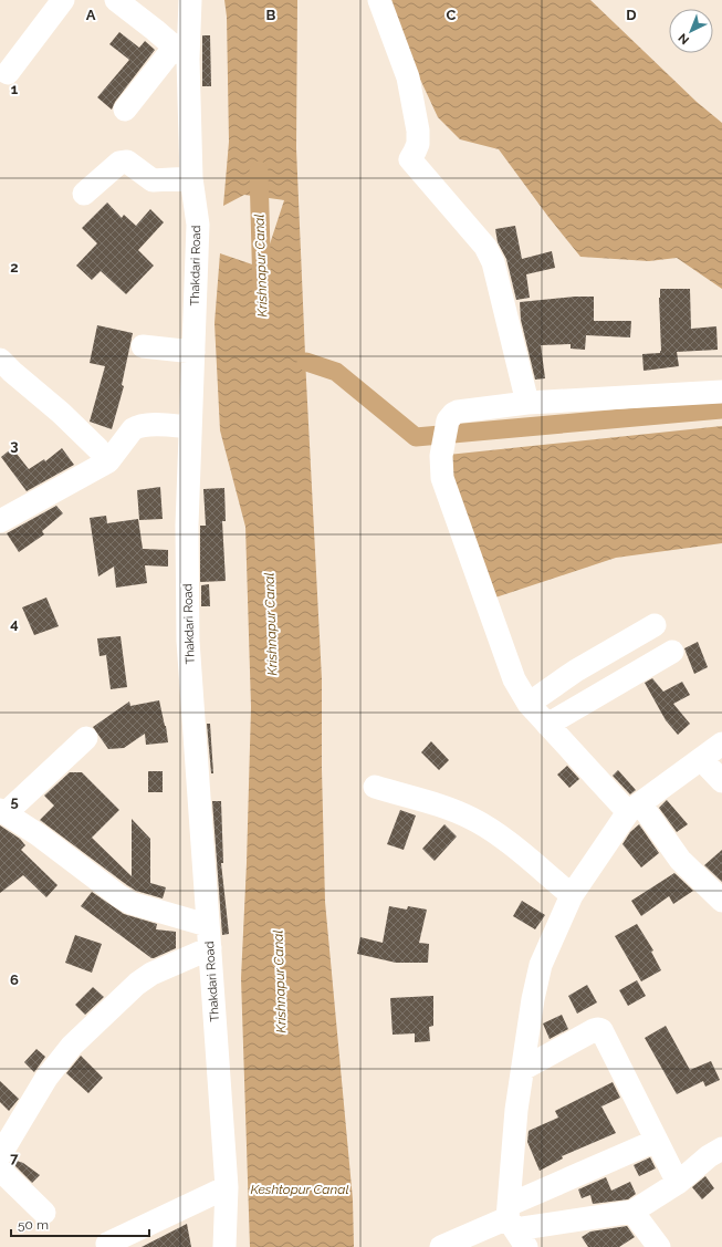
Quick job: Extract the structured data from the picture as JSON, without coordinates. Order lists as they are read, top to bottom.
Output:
{
  "streets": {
    "street": ["Thakdari Road"]
  },
  "water": ["Krishnapur Canal", "Keshtopur Canal"],
  "scale_bar": "50 m",
  "north": "bottom left",
  "grid": {
    "columns": [
      "A",
      "B",
      "C",
      "D"
    ],
    "rows": [
      "1",
      "2",
      "3",
      "4",
      "5",
      "6",
      "7"
    ]
  }
}
